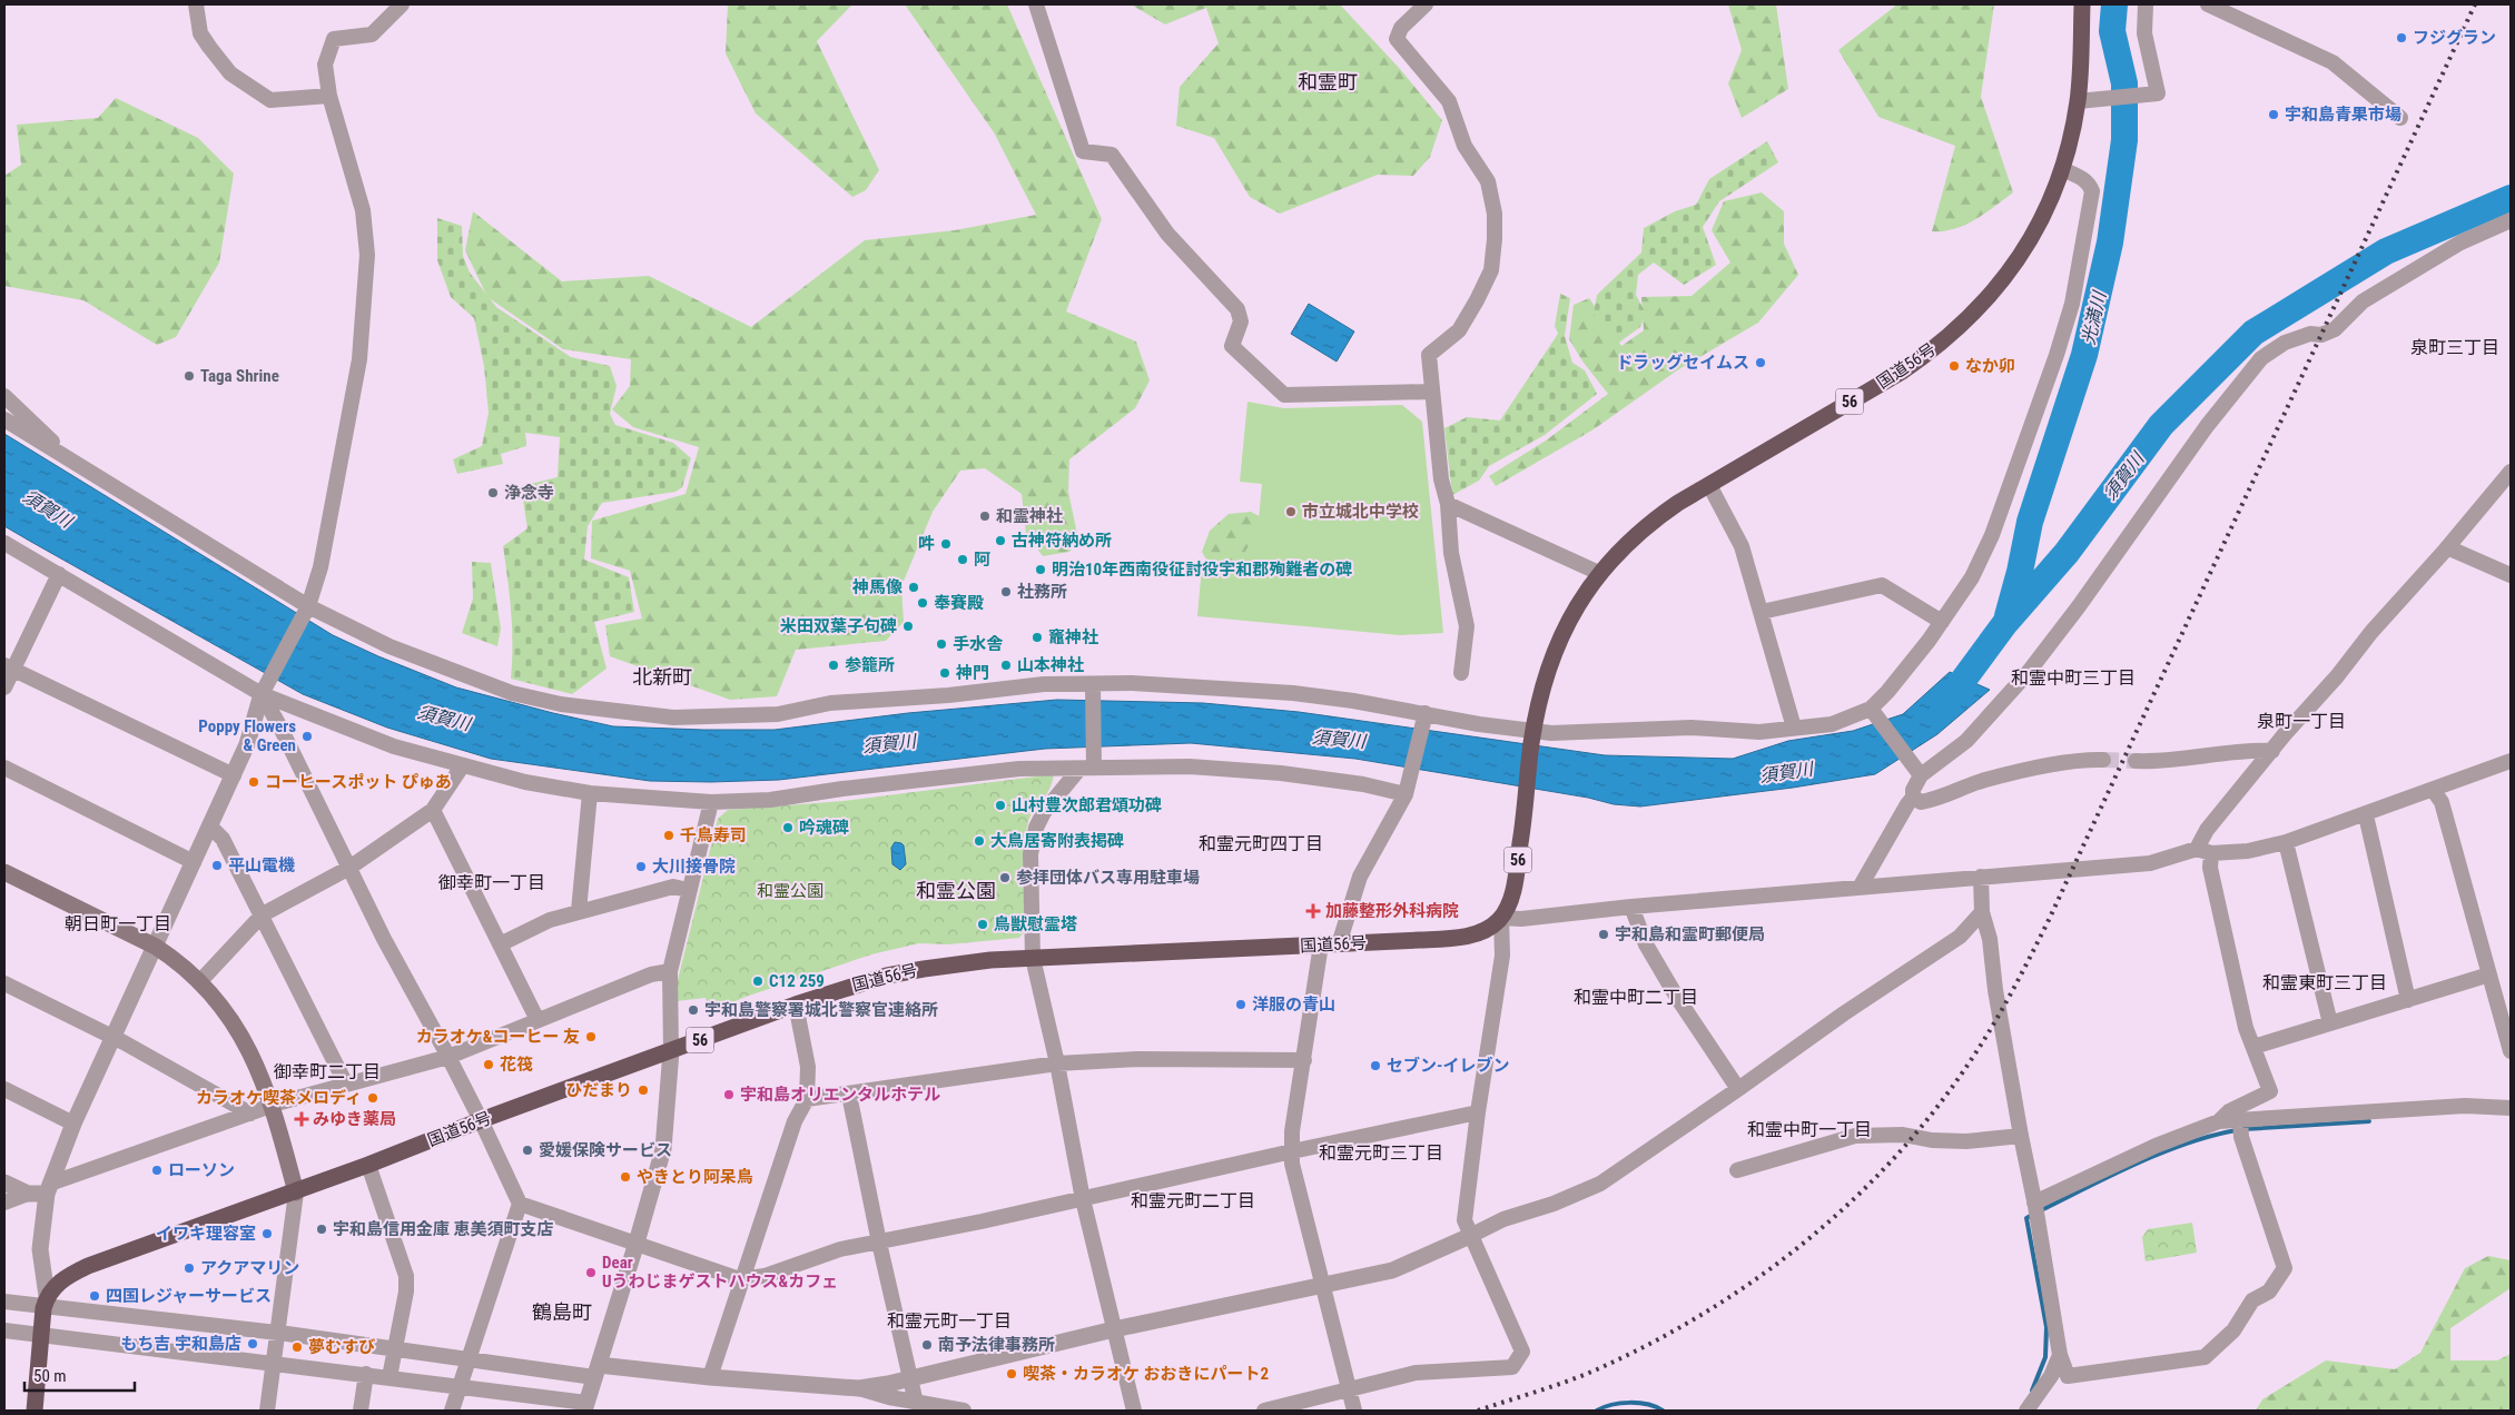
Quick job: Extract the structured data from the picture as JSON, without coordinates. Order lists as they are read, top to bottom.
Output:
{
  "streets": {
    "highway": ["国道56号", "56"]
  },
  "crossings": [
    ["国道56号", "56"]
  ],
  "districts": [
    "和霊町",
    "泉町三丁目",
    "北新町",
    "和霊中町三丁目",
    "泉町一丁目",
    "和霊元町四丁目",
    "御幸町一丁目",
    "和霊公園",
    "朝日町一丁目",
    "和霊東町三丁目",
    "和霊中町二丁目",
    "御幸町二丁目",
    "和霊中町一丁目",
    "和霊元町三丁目",
    "和霊元町二丁目",
    "鶴島町",
    "和霊元町一丁目"
  ],
  "water": ["光満川", "須賀川"],
  "parks": ["和霊公園"],
  "places": {
    "other": [
      "フジグラン",
      "宇和島青果市場",
      "ドラッグセイムス",
      "なか卯",
      "Taga Shrine",
      "浄念寺",
      "市立城北中学校",
      "和霊神社",
      "古神符納め所",
      "吽",
      "阿",
      "明治10年西南役征討役宇和郡殉難者の碑",
      "神馬像",
      "社務所",
      "奉賽殿",
      "米田双葉子句碑",
      "竈神社",
      "手水舎",
      "参籠所",
      "山本神社",
      "神門",
      "Poppy Flowers & Green",
      "コーヒースポット ぴゅあ",
      "山村豊次郎君頌功碑",
      "吟魂碑",
      "千鳥寿司",
      "大鳥居寄附表掲碑",
      "平山電機",
      "大川接骨院",
      "参拝団体バス専用駐車場",
      "鳥獣慰霊塔",
      "宇和島和霊町郵便局",
      "C12 259",
      "洋服の青山",
      "宇和島警察署城北警察官連絡所",
      "カラオケ&コーヒー 友",
      "花筏",
      "セブン-イレブン",
      "ひだまり",
      "宇和島オリエンタルホテル",
      "カラオケ喫茶メロディ",
      "愛媛保険サービス",
      "ローソン",
      "やきとり阿呆鳥",
      "宇和島信用金庫 恵美須町支店",
      "イワキ理容室",
      "アクアマリン",
      "Dear Uうわじまゲストハウス&カフェ",
      "四国レジャーサービス",
      "もち吉 宇和島店",
      "南予法律事務所",
      "夢むすび",
      "喫茶・カラオケ おおきにパート2"
    ],
    "health": ["加藤整形外科病院", "みゆき薬局"]
  },
  "scale_bar": "50 m"
}
